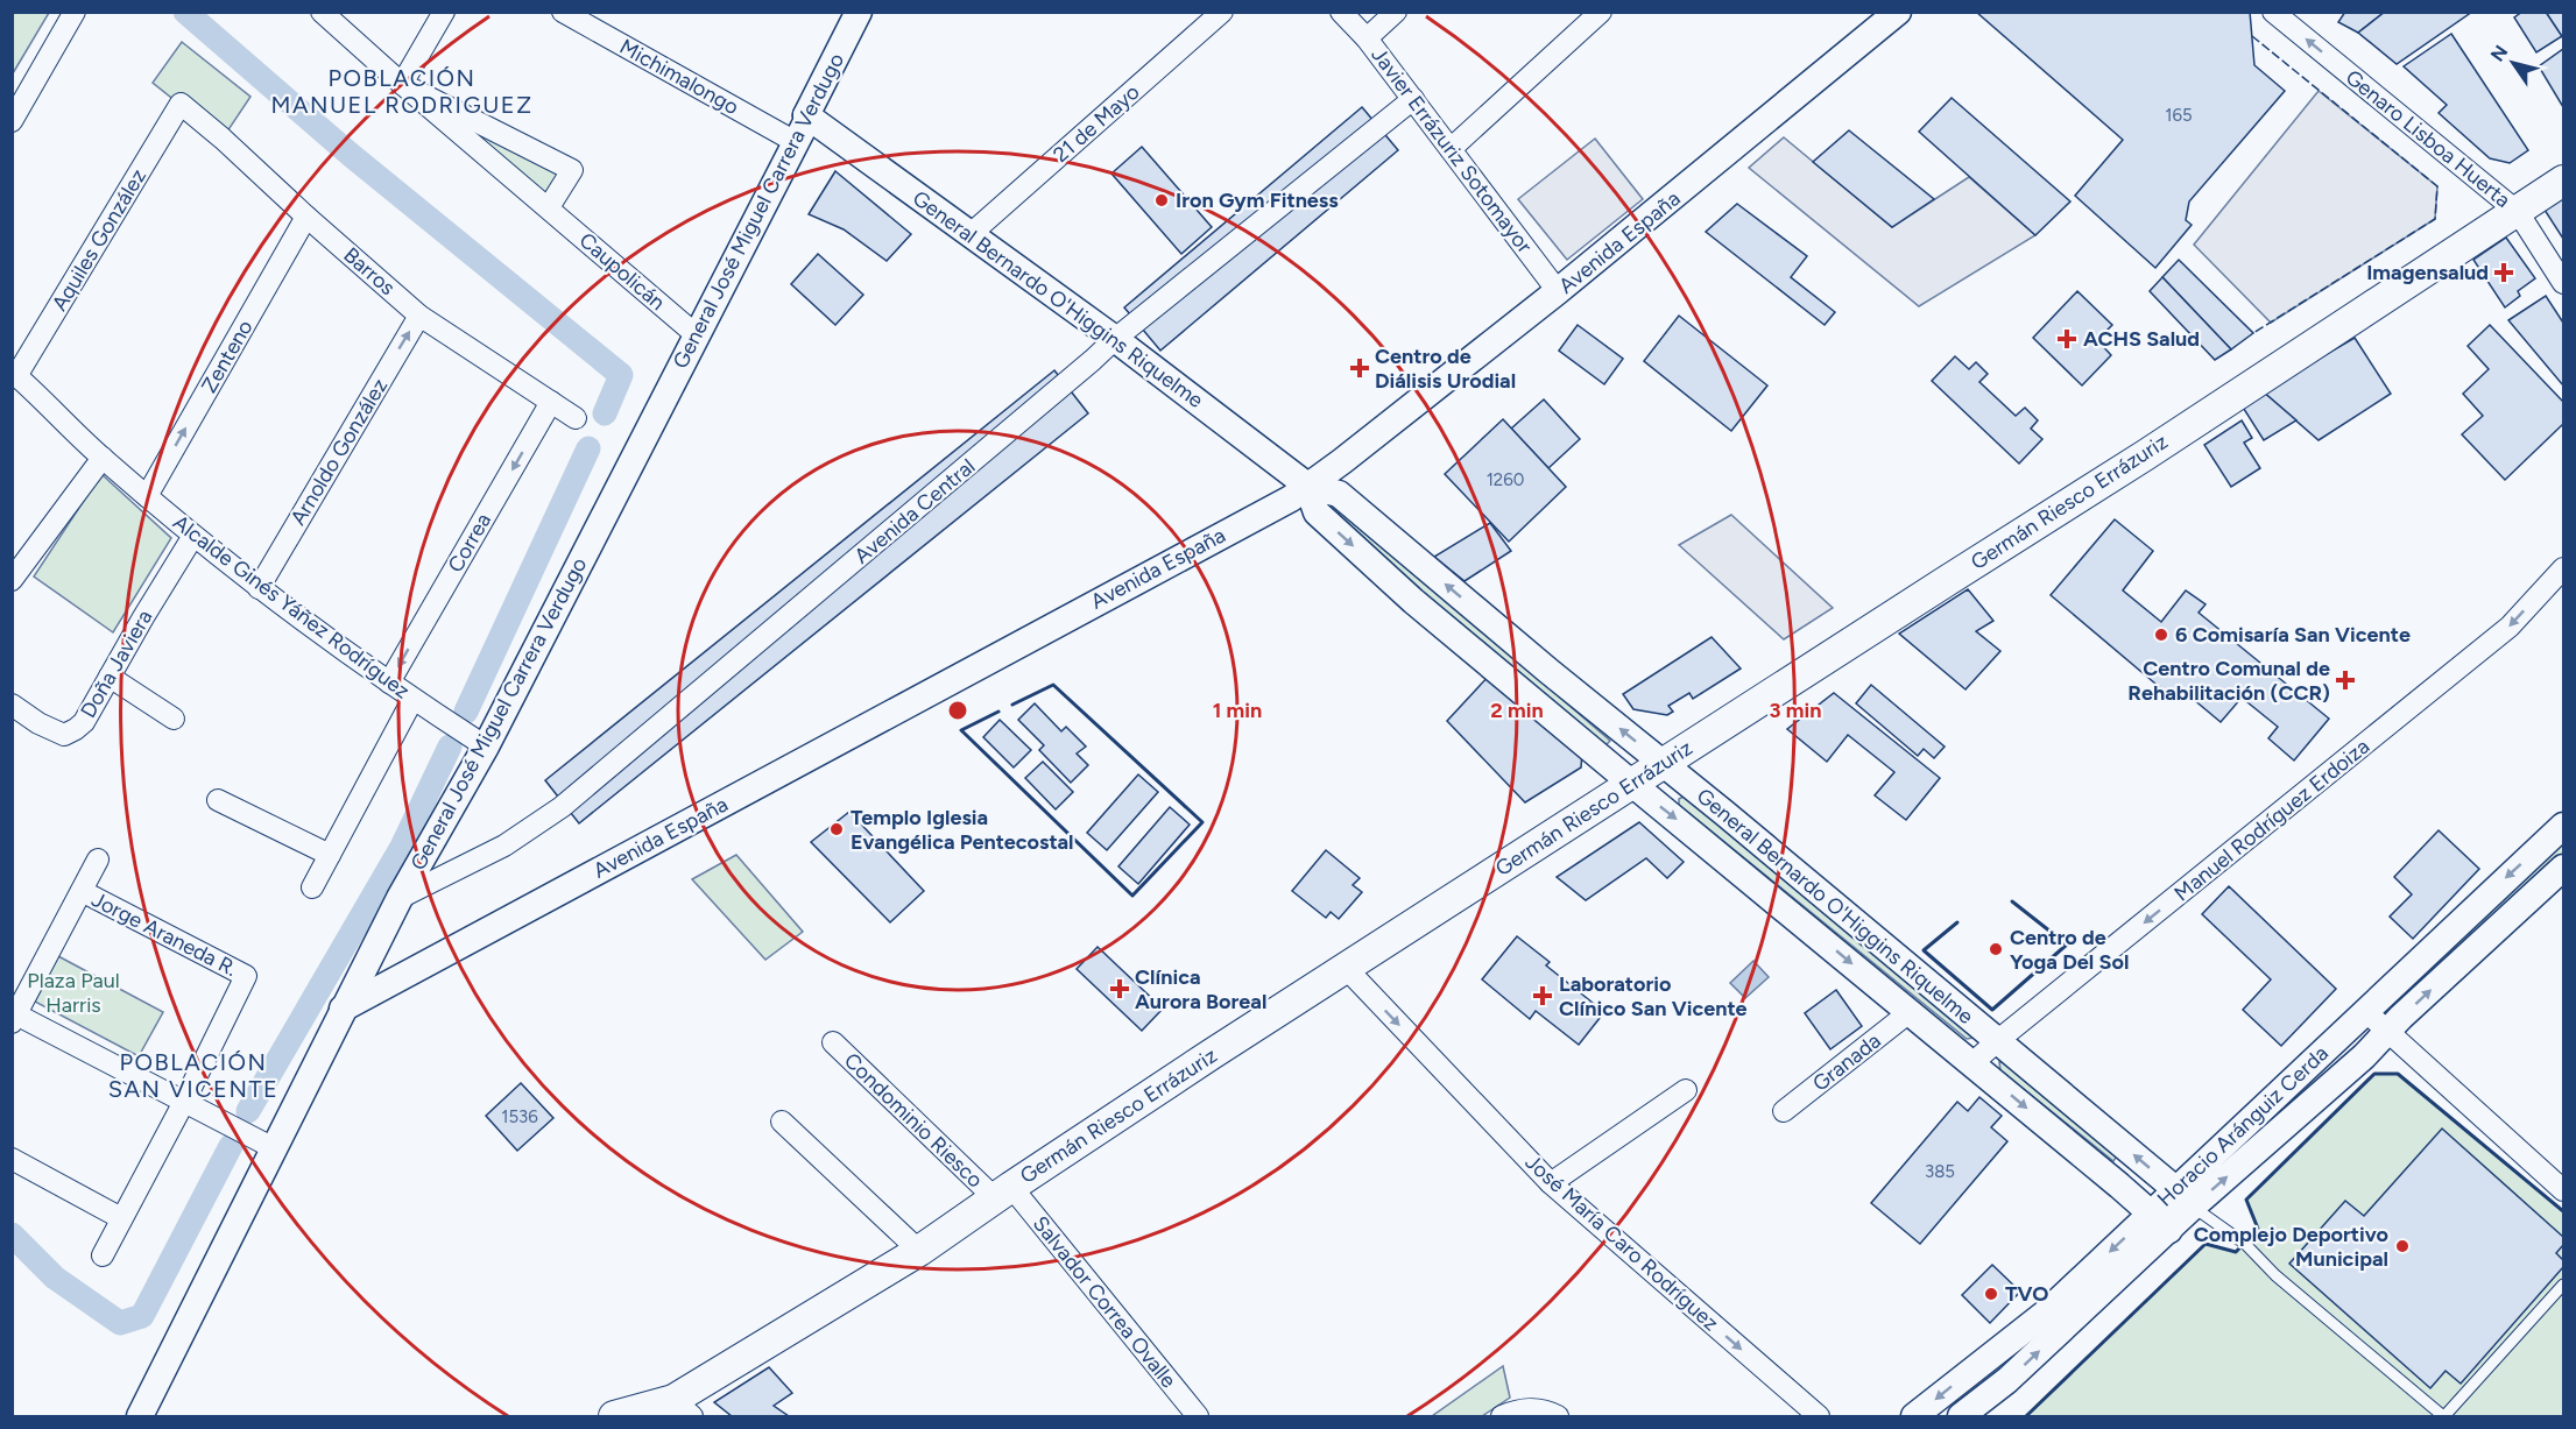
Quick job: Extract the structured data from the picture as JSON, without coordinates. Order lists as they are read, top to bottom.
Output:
{
  "streets": {
    "main road": ["Germán Riesco Errázuriz"],
    "street": [
      "Michimalongo",
      "21 de Mayo",
      "Genaro Lisboa Huerta",
      "Javier Errázuriz Sotomayor",
      "General José Miguel Carrera Verdugo",
      "Aquiles González",
      "Avenida España",
      "Barros",
      "Caupolicán",
      "General Bernardo O'Higgins Riquelme",
      "Zenteno",
      "Arnoldo González",
      "Avenida Central",
      "Correa",
      "Alcalde Ginés Yáñez Rodríguez",
      "Doña Javiera",
      "Manuel Rodríguez Erdoiza",
      "Jorge Araneda R.",
      "Granada",
      "Condominio Riesco",
      "Horacio Aránguiz Cerda",
      "José María Caro Rodríguez",
      "Salvador Correa Ovalle"
    ]
  },
  "crossings": [
    ["Michimalongo", "General José Miguel Carrera Verdugo"],
    ["21 de Mayo", "General Bernardo O'Higgins Riquelme"],
    ["Genaro Lisboa Huerta", "Germán Riesco Errázuriz"],
    ["Javier Errázuriz Sotomayor", "Avenida España"],
    ["Javier Errázuriz Sotomayor", "Avenida Central"],
    ["General José Miguel Carrera Verdugo", "Avenida España"],
    ["General José Miguel Carrera Verdugo", "Caupolicán"],
    ["General José Miguel Carrera Verdugo", "General Bernardo O'Higgins Riquelme"],
    ["General José Miguel Carrera Verdugo", "Avenida Central"],
    ["General José Miguel Carrera Verdugo", "Alcalde Ginés Yáñez Rodríguez"],
    ["Aquiles González", "Barros"],
    ["Aquiles González", "Alcalde Ginés Yáñez Rodríguez"],
    ["Avenida España", "General Bernardo O'Higgins Riquelme"],
    ["Barros", "Zenteno"],
    ["Barros", "Arnoldo González"],
    ["Barros", "Correa"],
    ["General Bernardo O'Higgins Riquelme", "Germán Riesco Errázuriz"],
    ["General Bernardo O'Higgins Riquelme", "Avenida Central"],
    ["General Bernardo O'Higgins Riquelme", "Manuel Rodríguez Erdoiza"],
    ["General Bernardo O'Higgins Riquelme", "Granada"],
    ["General Bernardo O'Higgins Riquelme", "Horacio Aránguiz Cerda"],
    ["Zenteno", "Alcalde Ginés Yáñez Rodríguez"],
    ["Arnoldo González", "Alcalde Ginés Yáñez Rodríguez"],
    ["Germán Riesco Errázuriz", "Condominio Riesco"],
    ["Germán Riesco Errázuriz", "José María Caro Rodríguez"],
    ["Germán Riesco Errázuriz", "Salvador Correa Ovalle"],
    ["Correa", "Alcalde Ginés Yáñez Rodríguez"],
    ["Alcalde Ginés Yáñez Rodríguez", "Doña Javiera"],
    ["Condominio Riesco", "Salvador Correa Ovalle"]
  ],
  "one_way": [
    "Genaro Lisboa Huerta",
    "Zenteno",
    "Arnoldo González",
    "Correa",
    "Manuel Rodríguez Erdoiza",
    "José María Caro Rodríguez"
  ],
  "districts": ["POBLACIÓN MANUEL RODRIGUEZ", "POBLACIÓN SAN VICENTE"],
  "parks": ["Plaza Paul Harris"],
  "places": {
    "other": [
      "Iron Gym Fitness",
      "6 Comisaría San Vicente",
      "Templo Iglesia Evangélica Pentecostal",
      "Centro de Yoga Del Sol",
      "Complejo Deportivo Municipal",
      "TVO"
    ],
    "health": [
      "Imagensalud",
      "ACHS Salud",
      "Centro de Diálisis Urodial",
      "Centro Comunal de Rehabilitación (CCR)",
      "Clínica Aurora Boreal",
      "Laboratorio Clínico San Vicente"
    ]
  },
  "house_numbers": [
    "165",
    "1260",
    "1536",
    "385"
  ],
  "north": "top left",
  "rings": ["1 min", "2 min", "3 min"]
}
